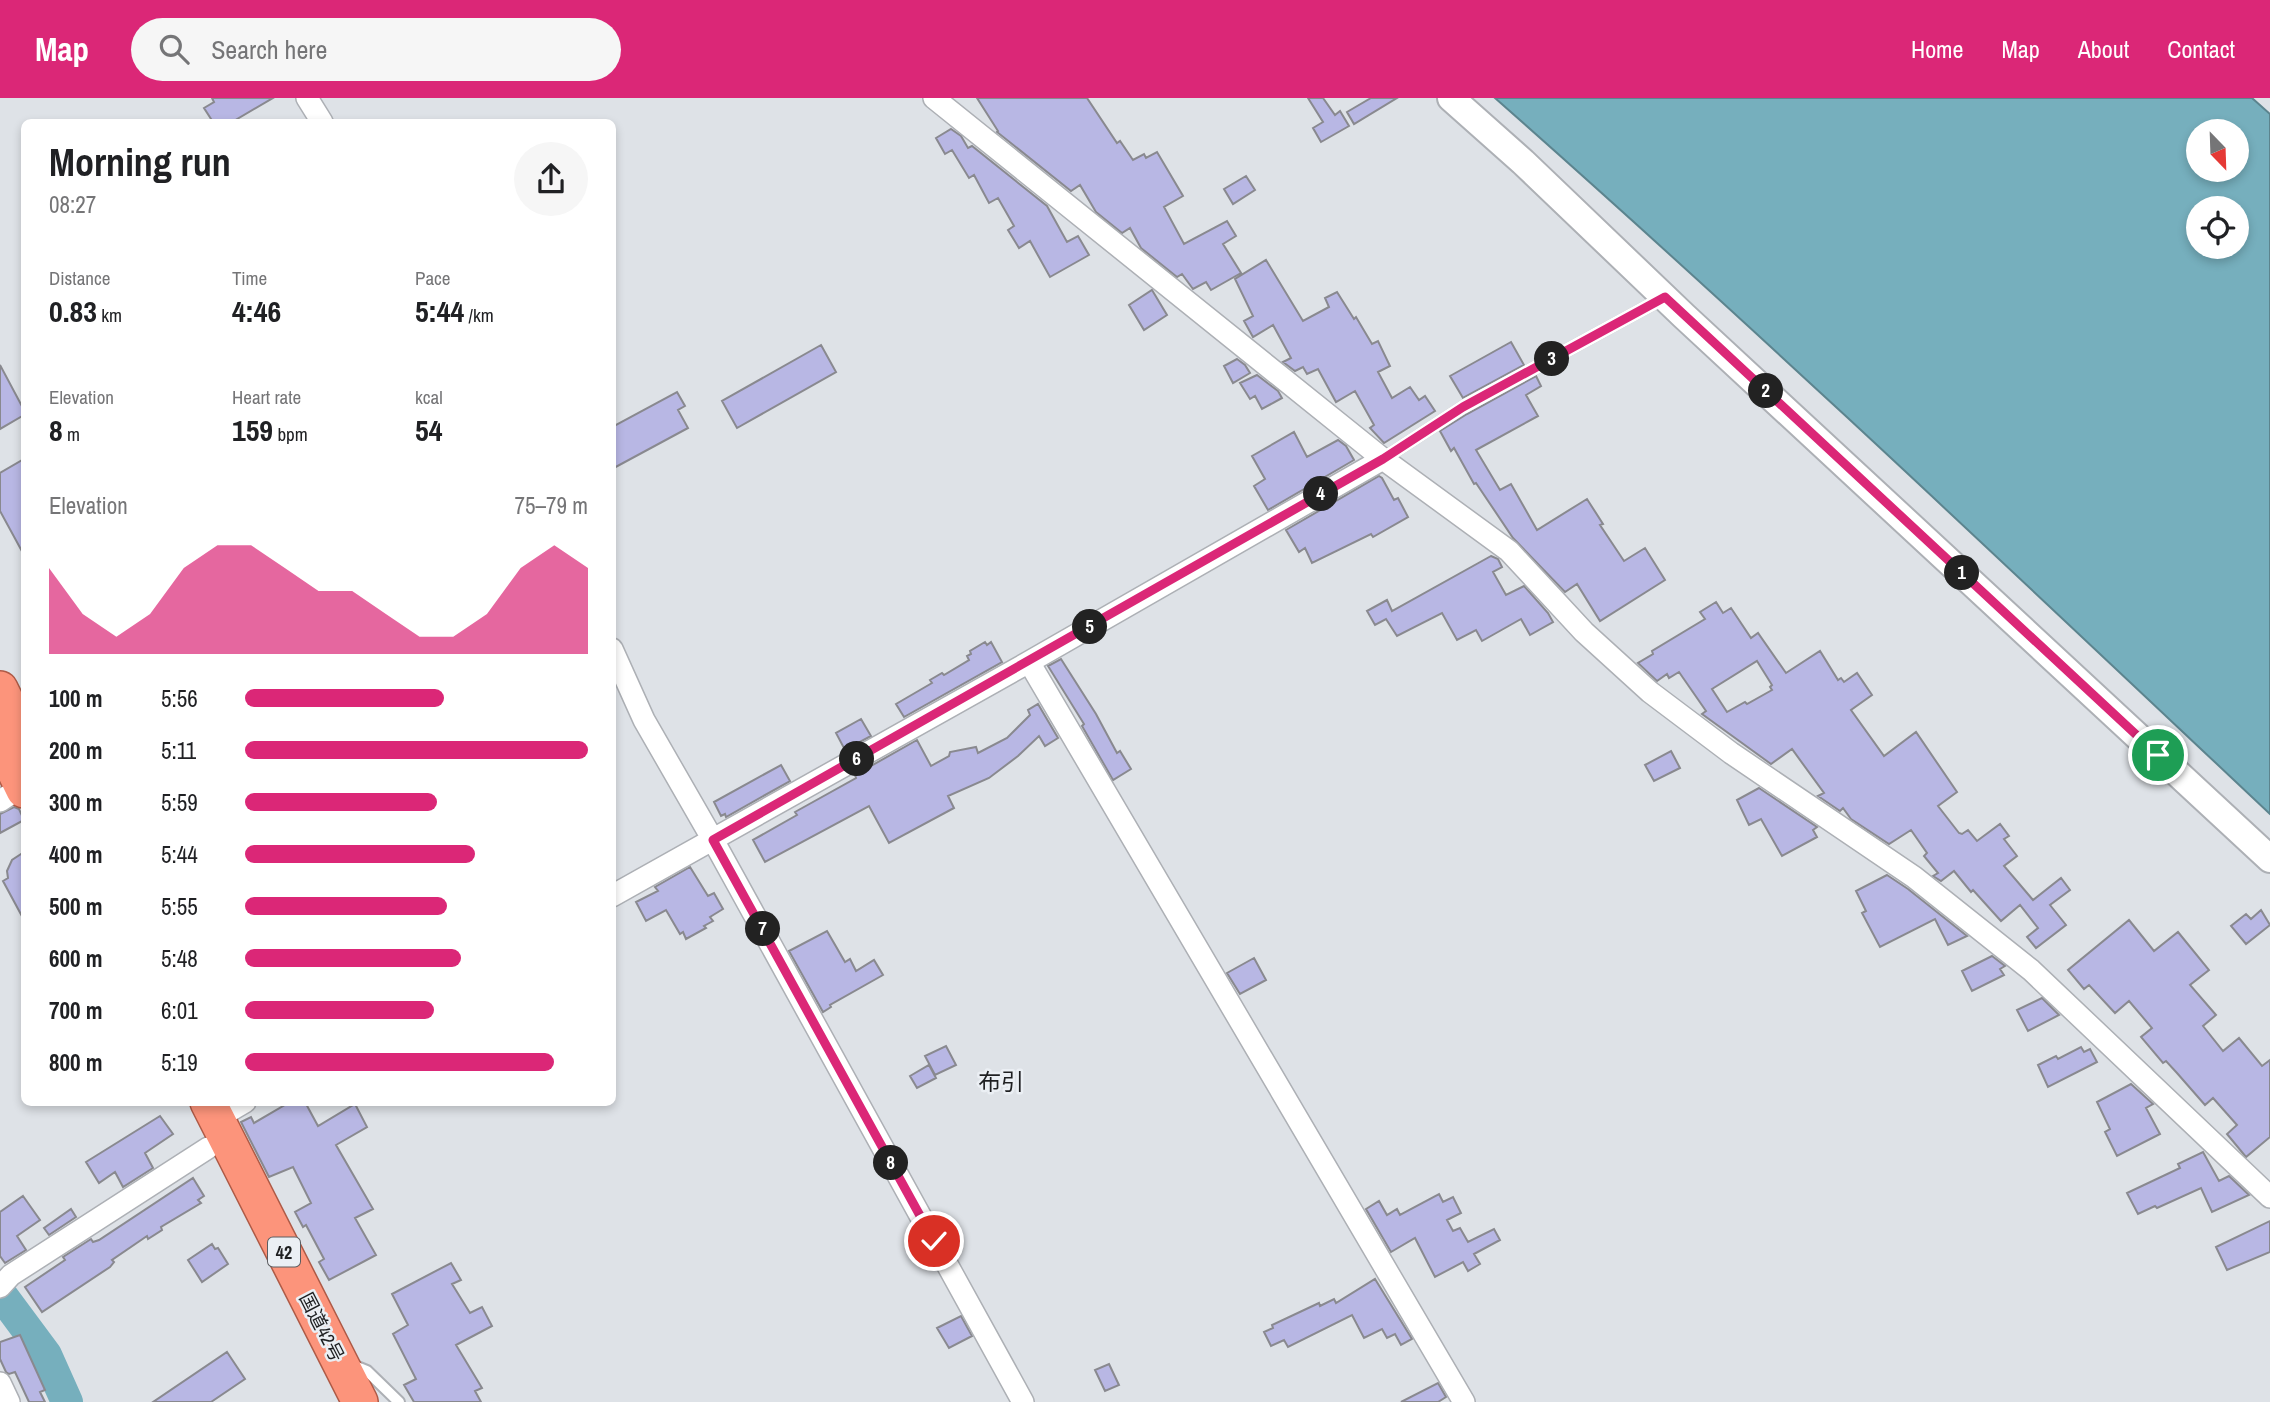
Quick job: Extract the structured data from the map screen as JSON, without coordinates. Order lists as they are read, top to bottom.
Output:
{
  "streets": {
    "highway": ["42", "国道42号"]
  },
  "districts": ["布引"],
  "north": "bottom right",
  "page": {
    "header": "Map",
    "search": "Search here",
    "nav": [
      "Home",
      "Map",
      "About",
      "Contact"
    ],
    "heading": ["Morning run", "08:27"],
    "stats": [
      ["Distance", "0.83 km"],
      ["Time", "4:46"],
      ["Pace", "5:44 /km"],
      ["Elevation", "8 m"],
      ["Heart rate", "159 bpm"],
      ["kcal", "54"]
    ],
    "pins": [
      "3",
      "2",
      "4",
      "1",
      "5",
      "6",
      "7",
      "8"
    ],
    "chart": ["Elevation", "75–79 m"],
    "list": [
      {
        "name": "100 m",
        "note": "5:56"
      },
      {
        "name": "200 m",
        "note": "5:11"
      },
      {
        "name": "300 m",
        "note": "5:59"
      },
      {
        "name": "400 m",
        "note": "5:44"
      },
      {
        "name": "500 m",
        "note": "5:55"
      },
      {
        "name": "600 m",
        "note": "5:48"
      },
      {
        "name": "700 m",
        "note": "6:01"
      },
      {
        "name": "800 m",
        "note": "5:19"
      }
    ]
  }
}
